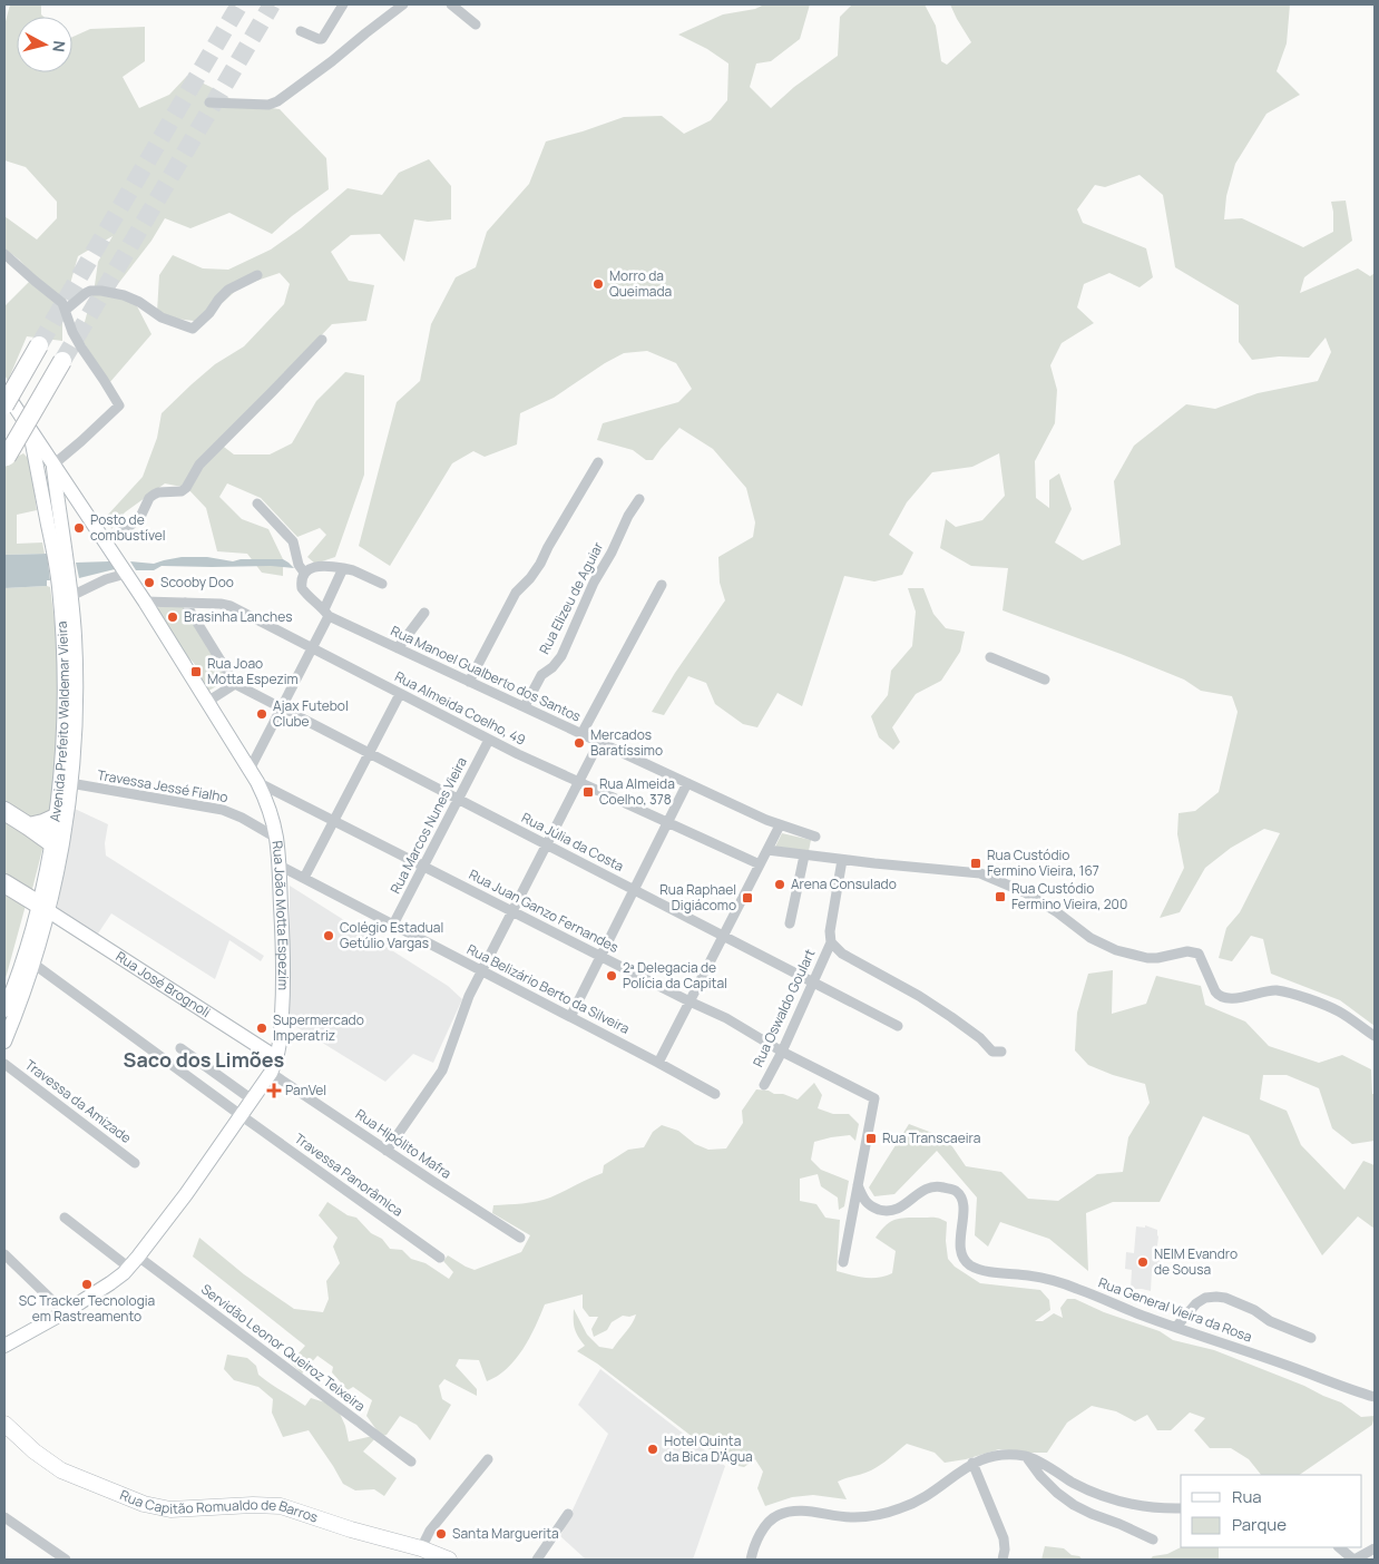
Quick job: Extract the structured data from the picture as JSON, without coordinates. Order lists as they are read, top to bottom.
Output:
{
  "streets": {
    "main road": [
      "Avenida Prefeito Waldemar Vieira",
      "Rua João Motta Espezim",
      "Rua José Brognoli",
      "Rua Capitão Romualdo de Barros"
    ],
    "street": [
      "Rua Elizeu de Aguiar",
      "Rua Manoel Gualberto dos Santos",
      "Rua Almeida Coelho, 49",
      "Travessa Jessé Fialho",
      "Rua Marcos Nunes Vieira",
      "Rua Júlia da Costa",
      "Rua Juan Ganzo Fernandes",
      "Rua Belizário Berto da Silveira",
      "Rua Oswaldo Goulart",
      "Travessa da Amizade",
      "Rua Hipólito Mafra",
      "Travessa Panorâmica",
      "Rua General Vieira da Rosa",
      "Servidão Leonor Queiroz Teixeira"
    ]
  },
  "crossings": [
    ["Rua Elizeu de Aguiar", "Rua Manoel Gualberto dos Santos"],
    ["Rua Almeida Coelho, 49", "Rua Marcos Nunes Vieira"],
    ["Rua Almeida Coelho, 49", "Rua João Motta Espezim"],
    ["Avenida Prefeito Waldemar Vieira", "Travessa Jessé Fialho"],
    ["Avenida Prefeito Waldemar Vieira", "Rua João Motta Espezim"],
    ["Avenida Prefeito Waldemar Vieira", "Rua José Brognoli"],
    ["Avenida Prefeito Waldemar Vieira", "Travessa Panorâmica"],
    ["Travessa Jessé Fialho", "Rua João Motta Espezim"],
    ["Rua Marcos Nunes Vieira", "Rua Júlia da Costa"],
    ["Rua Marcos Nunes Vieira", "Rua Juan Ganzo Fernandes"],
    ["Rua Marcos Nunes Vieira", "Rua Belizário Berto da Silveira"],
    ["Rua Júlia da Costa", "Rua Oswaldo Goulart"],
    ["Rua Juan Ganzo Fernandes", "Rua João Motta Espezim"],
    ["Rua Juan Ganzo Fernandes", "Rua Oswaldo Goulart"],
    ["Rua Juan Ganzo Fernandes", "Rua General Vieira da Rosa"],
    ["Rua João Motta Espezim", "Rua José Brognoli"],
    ["Rua João Motta Espezim", "Rua Belizário Berto da Silveira"],
    ["Rua João Motta Espezim", "Rua Hipólito Mafra"],
    ["Rua João Motta Espezim", "Travessa Panorâmica"],
    ["Rua João Motta Espezim", "Servidão Leonor Queiroz Teixeira"]
  ],
  "districts": ["Saco dos Limões"],
  "places": {
    "other": [
      "Morro da Queimada",
      "Posto de combustível",
      "Scooby Doo",
      "Brasinha Lanches",
      "Ajax Futebol Clube",
      "Mercados Baratíssimo",
      "Arena Consulado",
      "Colégio Estadual Getúlio Vargas",
      "2ª Delegacia de Polícia da Capital",
      "Supermercado Imperatriz",
      "NEIM Evandro de Sousa",
      "SC Tracker Tecnologia em Rastreamento",
      "Hotel Quinta da Bica D’Água",
      "Santa Marguerita"
    ],
    "transit": [
      "Rua Joao Motta Espezim",
      "Rua Almeida Coelho, 378",
      "Rua Custódio Fermino Vieira, 167",
      "Rua Custódio Fermino Vieira, 200",
      "Rua Raphael Digiácomo",
      "Rua Transcaeira"
    ],
    "health": ["PanVel"]
  },
  "legend": ["Rua", "Parque"],
  "north": "right"
}
